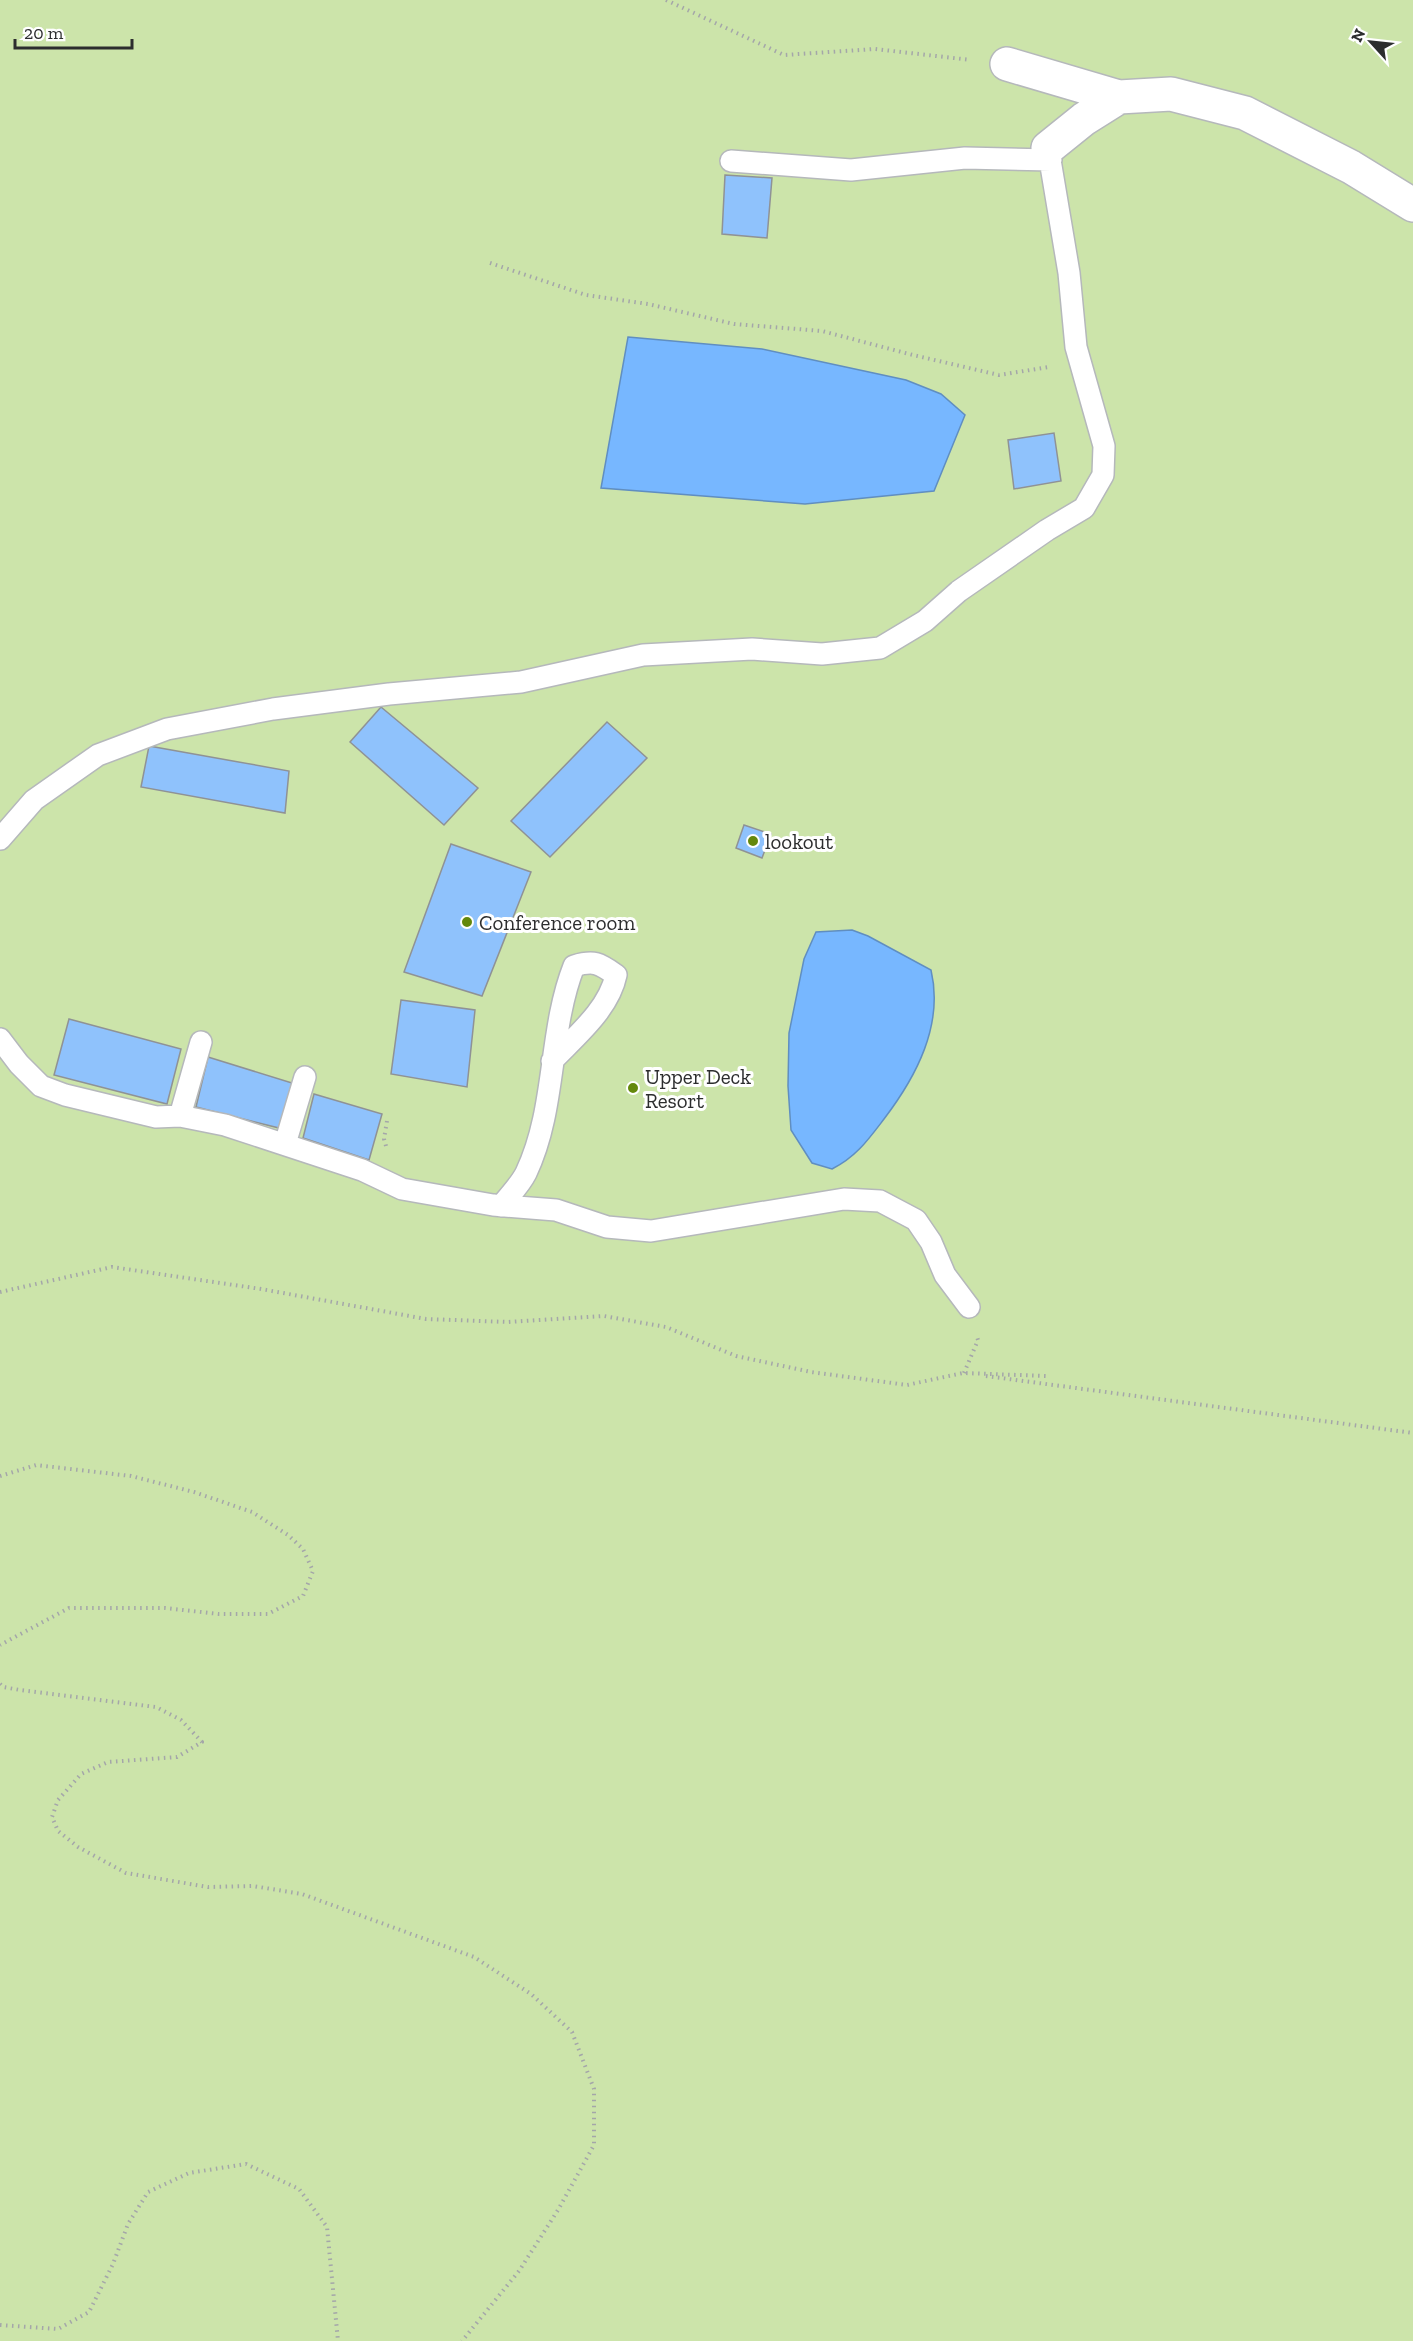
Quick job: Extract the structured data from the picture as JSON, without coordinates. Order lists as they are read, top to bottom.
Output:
{
  "places": ["lookout", "Conference room", "Upper Deck Resort"],
  "scale_bar": "20 m",
  "north": "top left"
}
